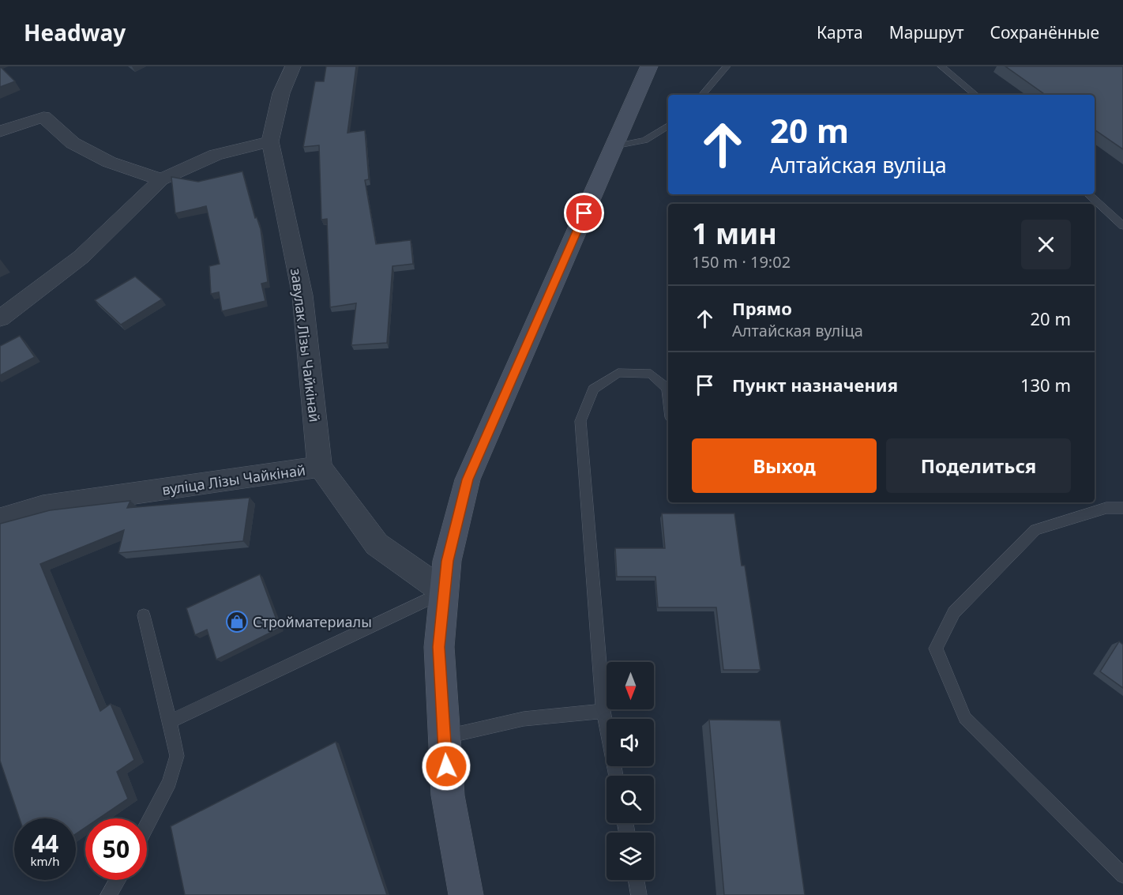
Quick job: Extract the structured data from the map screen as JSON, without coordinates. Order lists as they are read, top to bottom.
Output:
{
  "streets": {
    "street": ["завулак Лізы Чайкінай", "вуліца Лізы Чайкінай"]
  },
  "crossings": [
    ["завулак Лізы Чайкінай", "вуліца Лізы Чайкінай"]
  ],
  "places": {
    "shop": ["Стройматериалы"]
  },
  "north": "bottom",
  "page": {
    "header": "Headway",
    "nav": ["Карта", "Маршрут", "Сохранённые"],
    "turn": ["20 m", "Алтайская вуліца"],
    "heading": ["1 мин", "150 m · 19:02"],
    "list": [
      {
        "name": "Прямо",
        "note": "Алтайская вуліца",
        "value": "20 m"
      },
      {
        "name": "Пункт назначения",
        "value": "130 m"
      }
    ],
    "buttons": ["Выход", "Поделиться"],
    "speed": "44 km/h",
    "limit": "50"
  }
}
